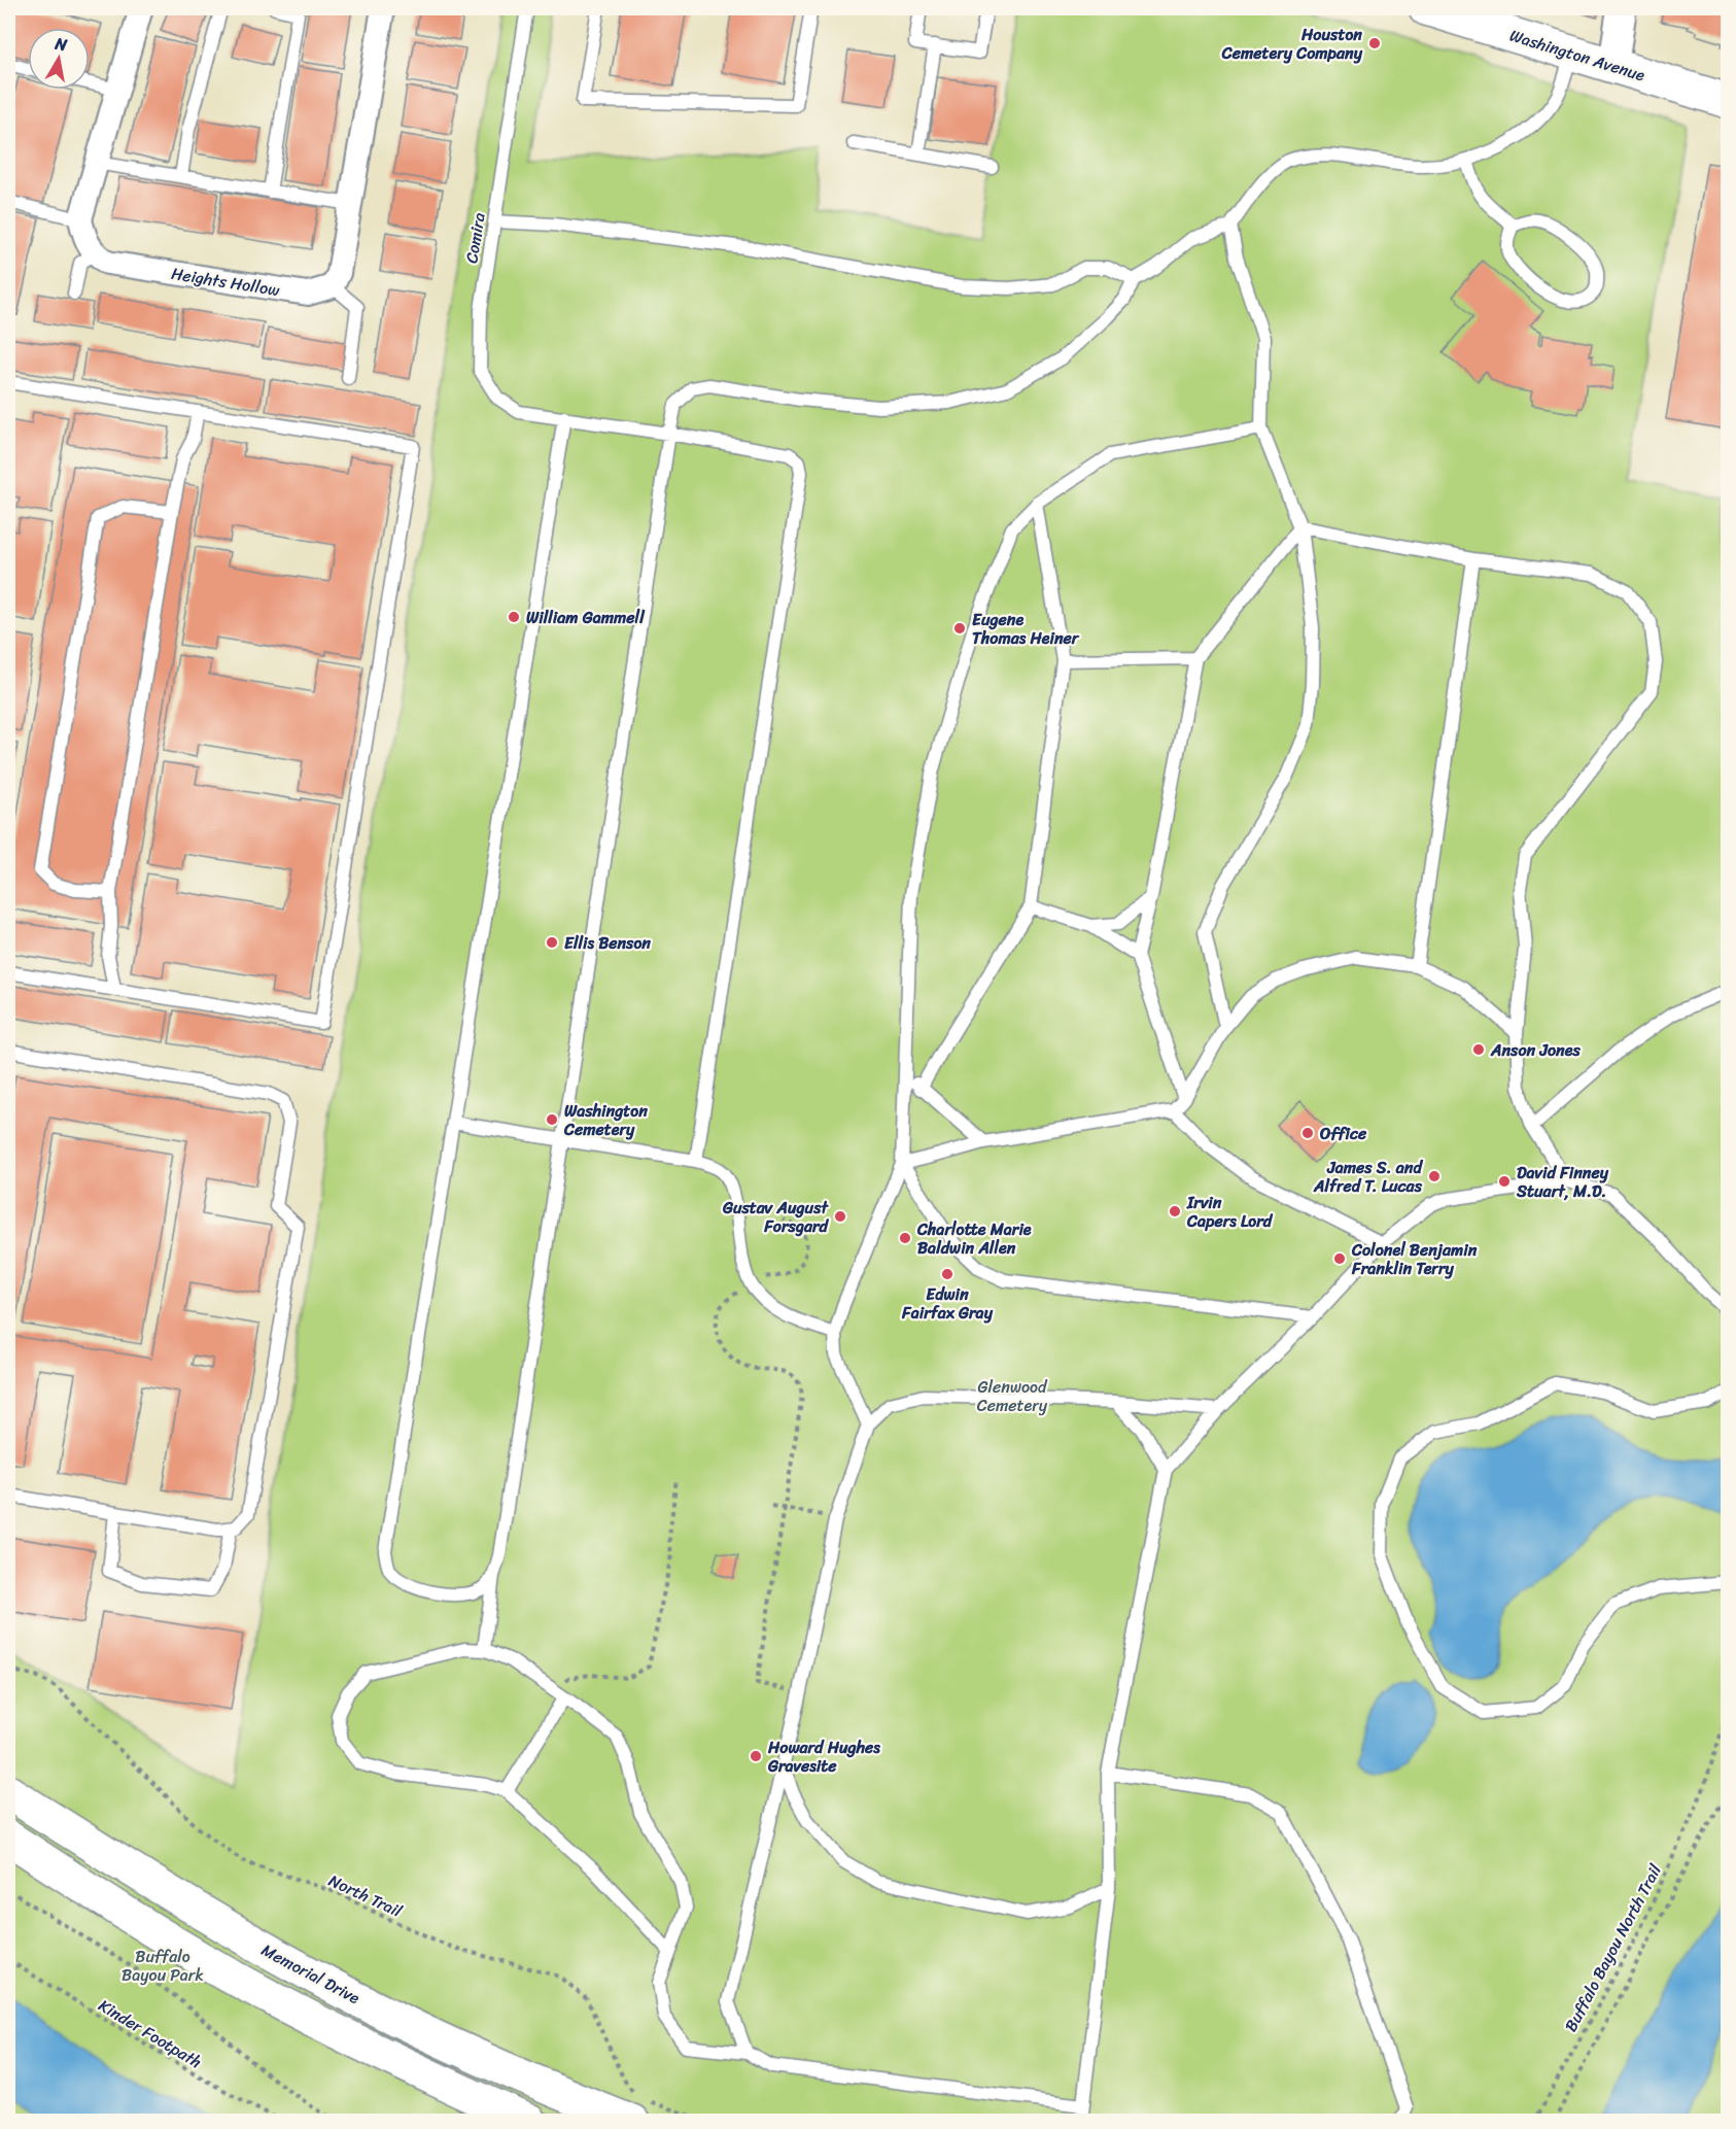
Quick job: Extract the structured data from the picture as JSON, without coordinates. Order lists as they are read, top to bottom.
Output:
{
  "streets": {
    "main road": ["Washington Avenue", "Memorial Drive"],
    "street": ["Heights Hollow"],
    "lane": ["Comira"],
    "path": ["North Trail", "Buffalo Bayou North Trail", "Kinder Footpath"]
  },
  "crossings": [
    ["North Trail", "Memorial Drive"]
  ],
  "parks": ["Glenwood Cemetery", "Buffalo Bayou Park"],
  "places": [
    "Houston Cemetery Company",
    "William Gammell",
    "Eugene Thomas Heiner",
    "Ellis Benson",
    "Anson Jones",
    "Washington Cemetery",
    "Office",
    "James S. and Alfred T. Lucas",
    "David Finney Stuart, M.D.",
    "Irvin Capers Lord",
    "Gustav August Forsgard",
    "Charlotte Marie Baldwin Allen",
    "Colonel Benjamin Franklin Terry",
    "Edwin Fairfax Gray",
    "Howard Hughes Gravesite"
  ],
  "north": "top"
}
